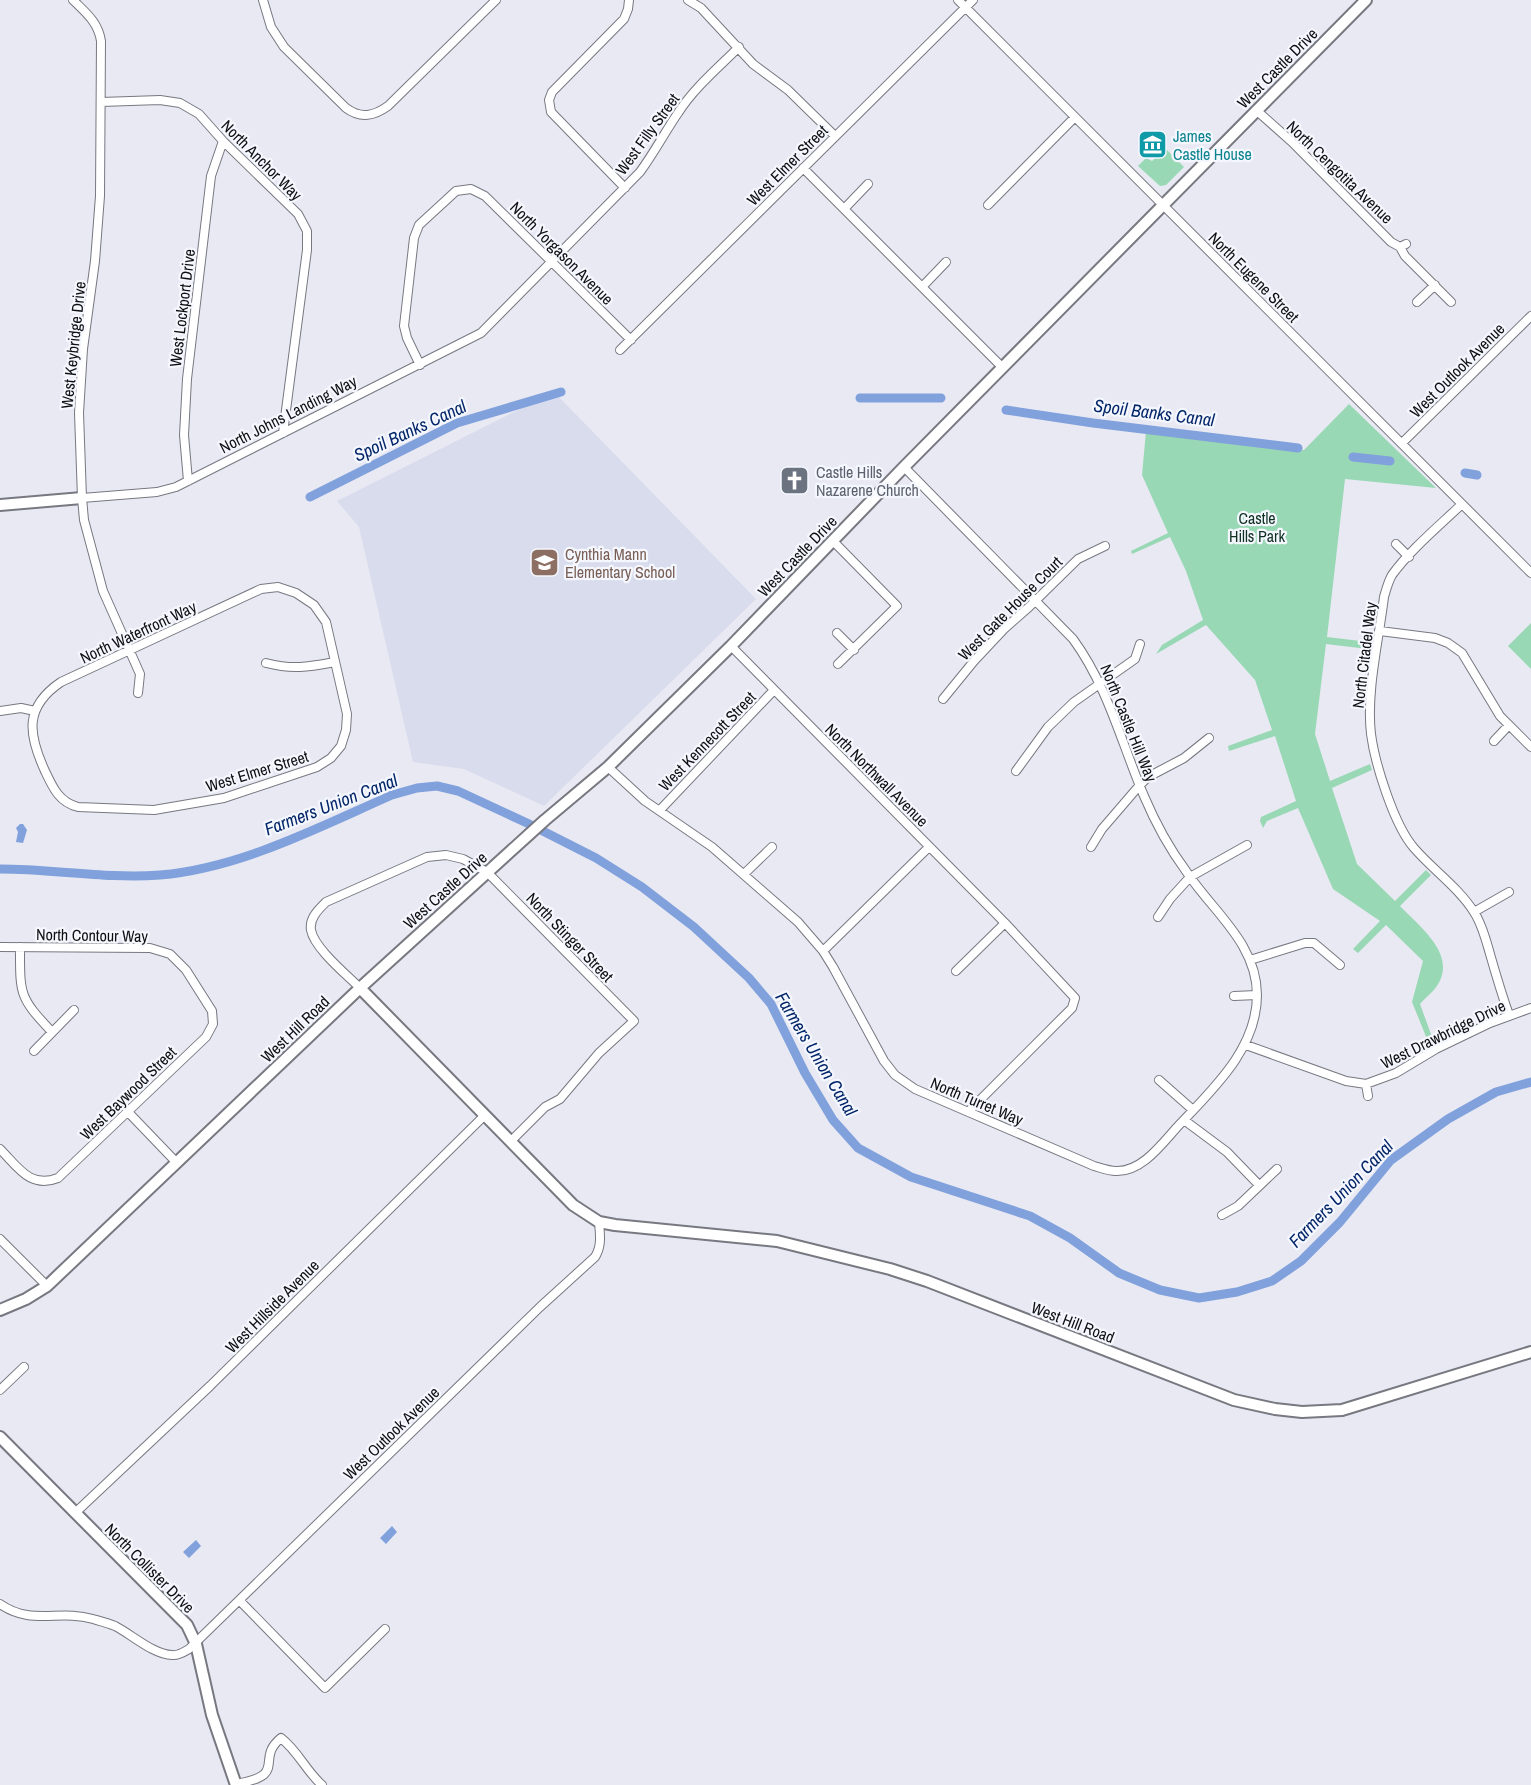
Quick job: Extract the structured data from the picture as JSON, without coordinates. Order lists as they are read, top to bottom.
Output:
{
  "streets": {
    "street": [
      "West Castle Drive",
      "West Filly Street",
      "North Anchor Way",
      "West Elmer Street",
      "North Cengotita Avenue",
      "North Yorgason Avenue",
      "North Eugene Street",
      "West Lockport Drive",
      "West Keybridge Drive",
      "West Outlook Avenue",
      "North Johns Landing Way",
      "West Gate House Court",
      "North Waterfront Way",
      "North Citadel Way",
      "North Castle Hill Way",
      "West Kennecott Street",
      "North Northwall Avenue",
      "North Contour Way",
      "North Stinger Street",
      "West Hill Road",
      "West Drawbridge Drive",
      "West Baywood Street",
      "North Turret Way",
      "West Hillside Avenue",
      "North Collister Drive"
    ]
  },
  "crossings": [
    ["West Castle Drive", "North Cengotita Avenue"],
    ["West Castle Drive", "North Eugene Street"],
    ["West Castle Drive", "North Castle Hill Way"],
    ["West Castle Drive", "North Northwall Avenue"],
    ["West Castle Drive", "North Stinger Street"],
    ["West Castle Drive", "West Hill Road"],
    ["West Castle Drive", "North Turret Way"],
    ["West Filly Street", "North Yorgason Avenue"],
    ["West Filly Street", "North Johns Landing Way"],
    ["North Anchor Way", "West Lockport Drive"],
    ["North Anchor Way", "West Keybridge Drive"],
    ["North Anchor Way", "North Johns Landing Way"],
    ["West Elmer Street", "North Yorgason Avenue"],
    ["West Elmer Street", "North Eugene Street"],
    ["West Elmer Street", "North Waterfront Way"],
    ["North Yorgason Avenue", "North Johns Landing Way"],
    ["North Eugene Street", "West Outlook Avenue"],
    ["North Eugene Street", "North Citadel Way"],
    ["West Lockport Drive", "North Johns Landing Way"],
    ["West Keybridge Drive", "North Johns Landing Way"],
    ["West Keybridge Drive", "North Waterfront Way"],
    ["West Outlook Avenue", "West Hill Road"],
    ["West Outlook Avenue", "North Collister Drive"],
    ["West Gate House Court", "North Castle Hill Way"],
    ["North Citadel Way", "West Drawbridge Drive"],
    ["North Castle Hill Way", "West Drawbridge Drive"],
    ["North Castle Hill Way", "North Turret Way"],
    ["West Kennecott Street", "North Northwall Avenue"],
    ["West Kennecott Street", "North Turret Way"],
    ["North Northwall Avenue", "North Turret Way"],
    ["North Contour Way", "West Baywood Street"],
    ["North Stinger Street", "West Hill Road"],
    ["West Hill Road", "West Hillside Avenue"],
    ["West Drawbridge Drive", "North Turret Way"],
    ["West Hillside Avenue", "North Collister Drive"]
  ],
  "water": ["Spoil Banks Canal", "Farmers Union Canal"],
  "parks": ["Castle Hills Park"],
  "places": {
    "museum": ["James Castle House"],
    "church": ["Castle Hills Nazarene Church"],
    "school or university": ["Cynthia Mann Elementary School"]
  }
}
